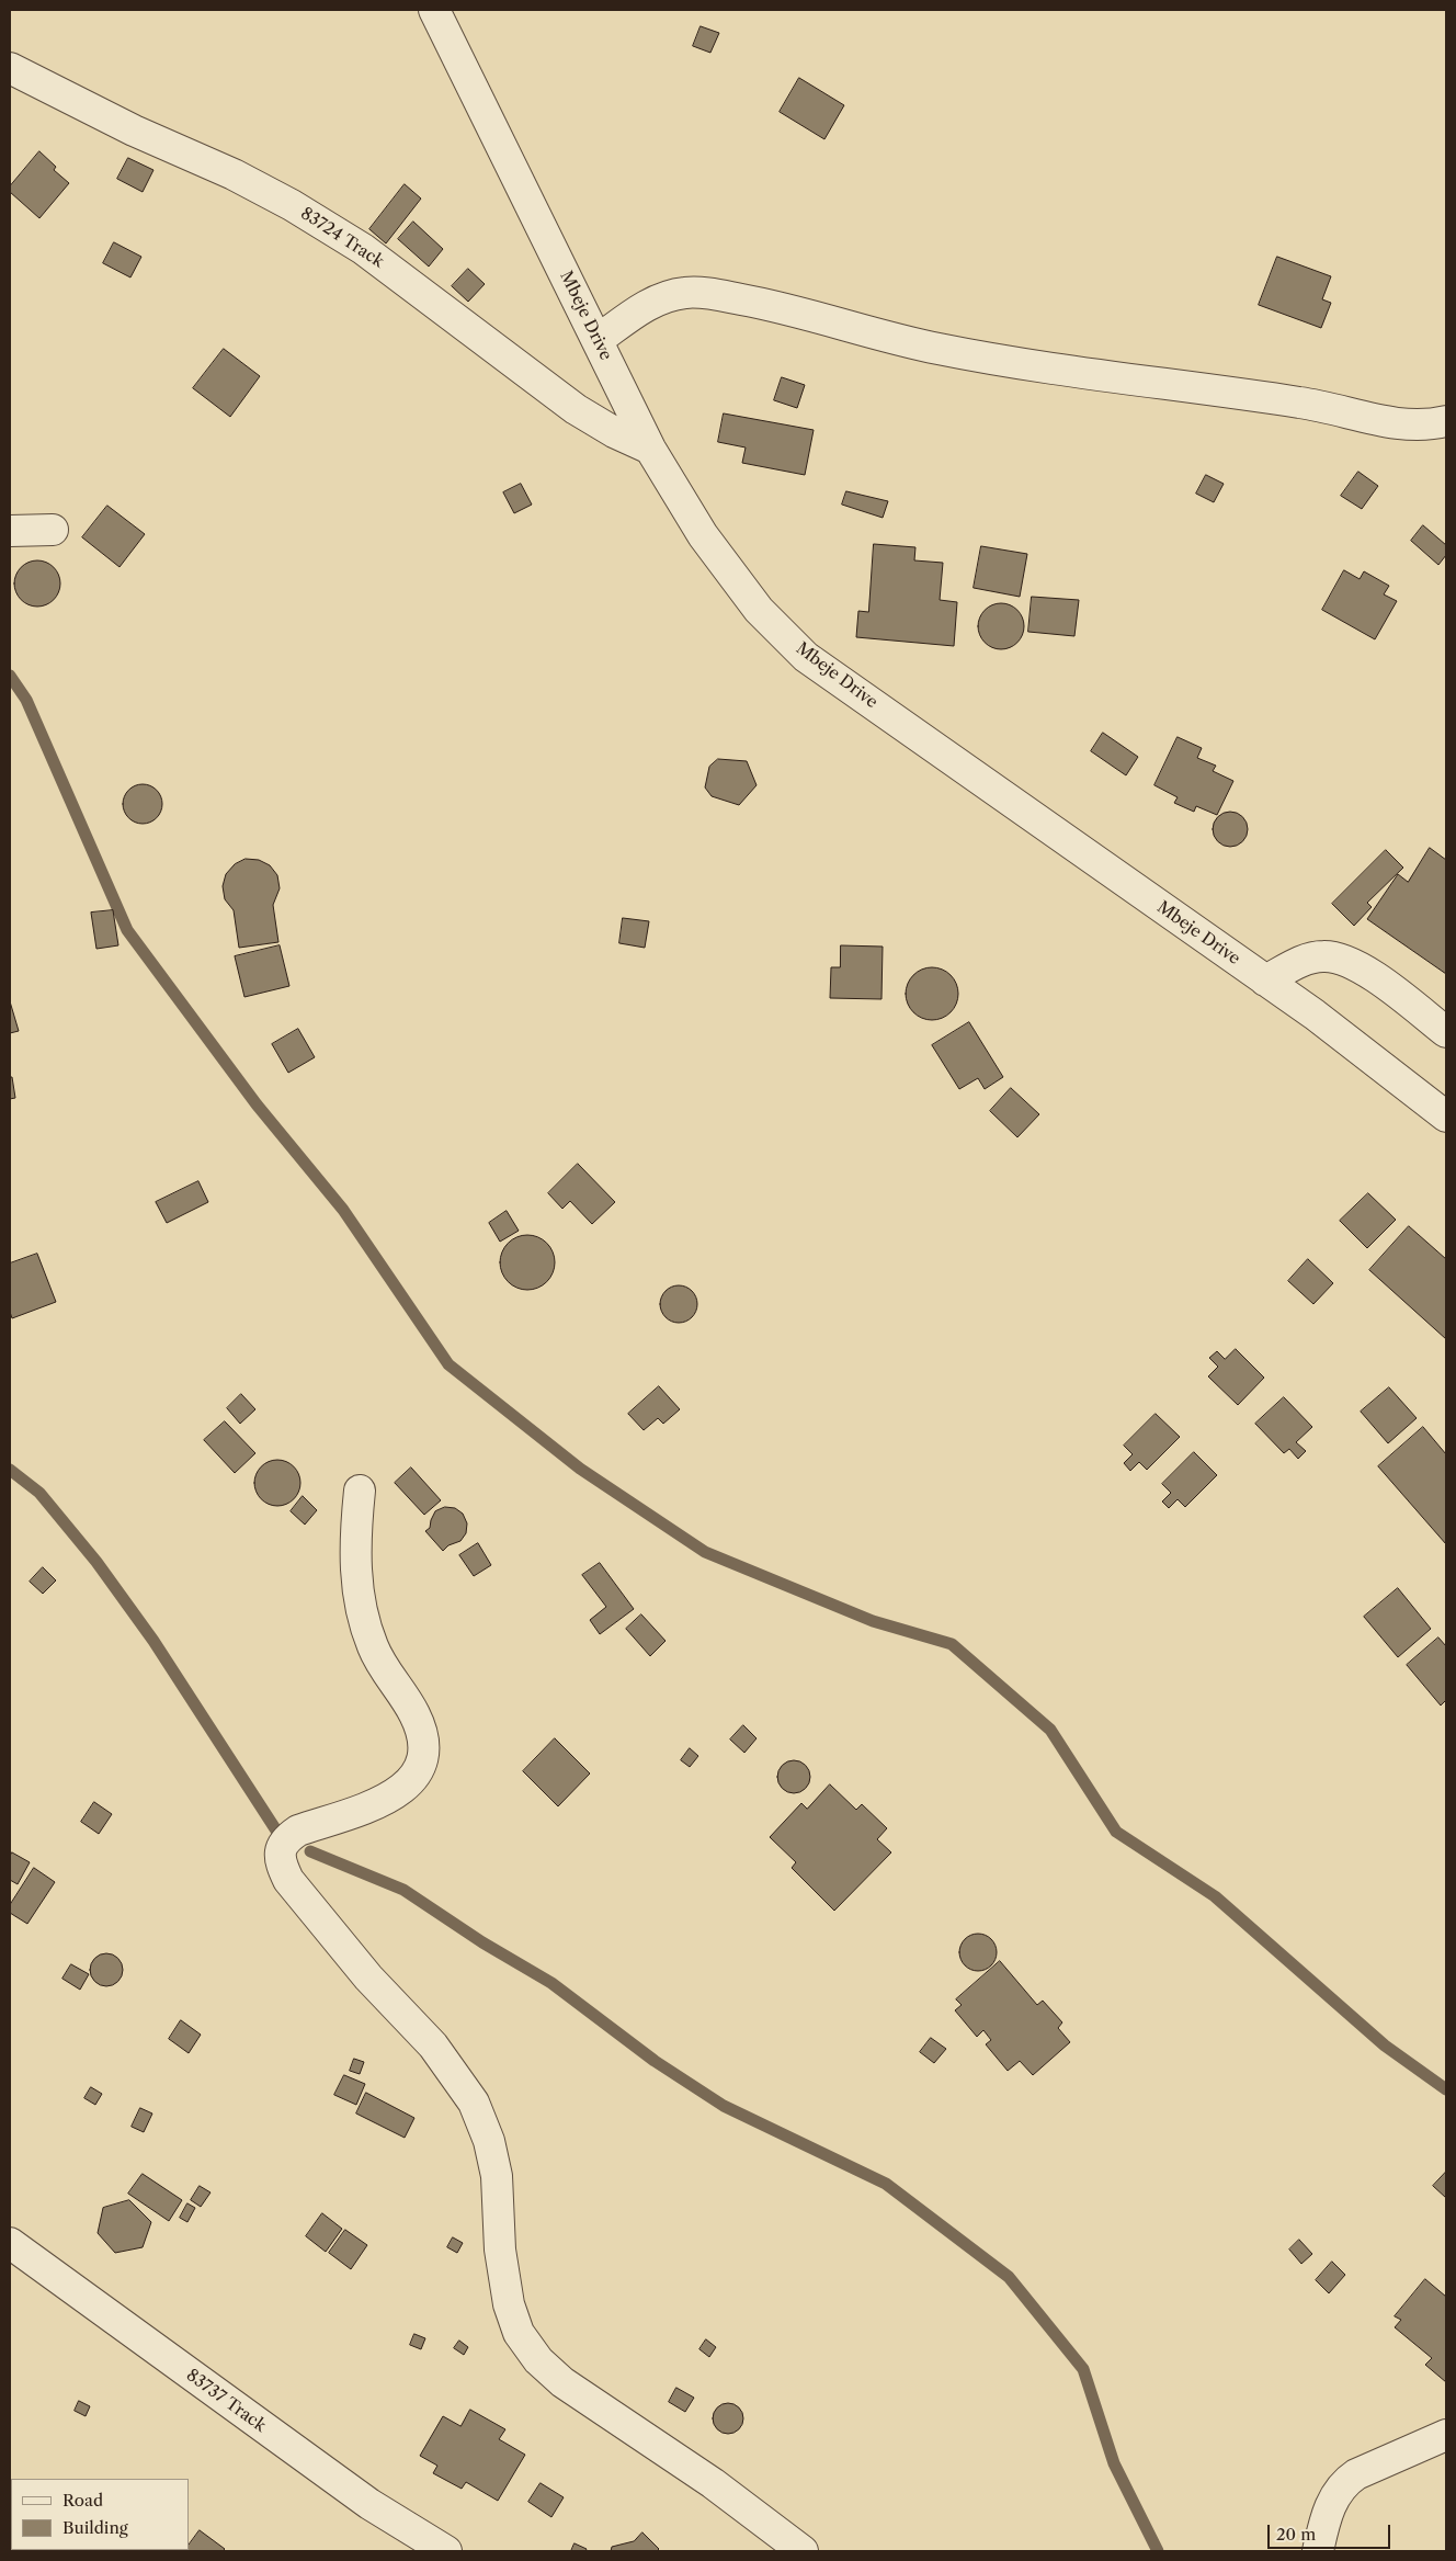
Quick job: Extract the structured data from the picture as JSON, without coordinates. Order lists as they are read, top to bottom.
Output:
{
  "streets": {
    "street": ["83724 Track", "Mbeje Drive", "83737 Track"]
  },
  "crossings": [
    ["83724 Track", "Mbeje Drive"]
  ],
  "legend": ["Road", "Building"],
  "scale_bar": "20 m"
}
